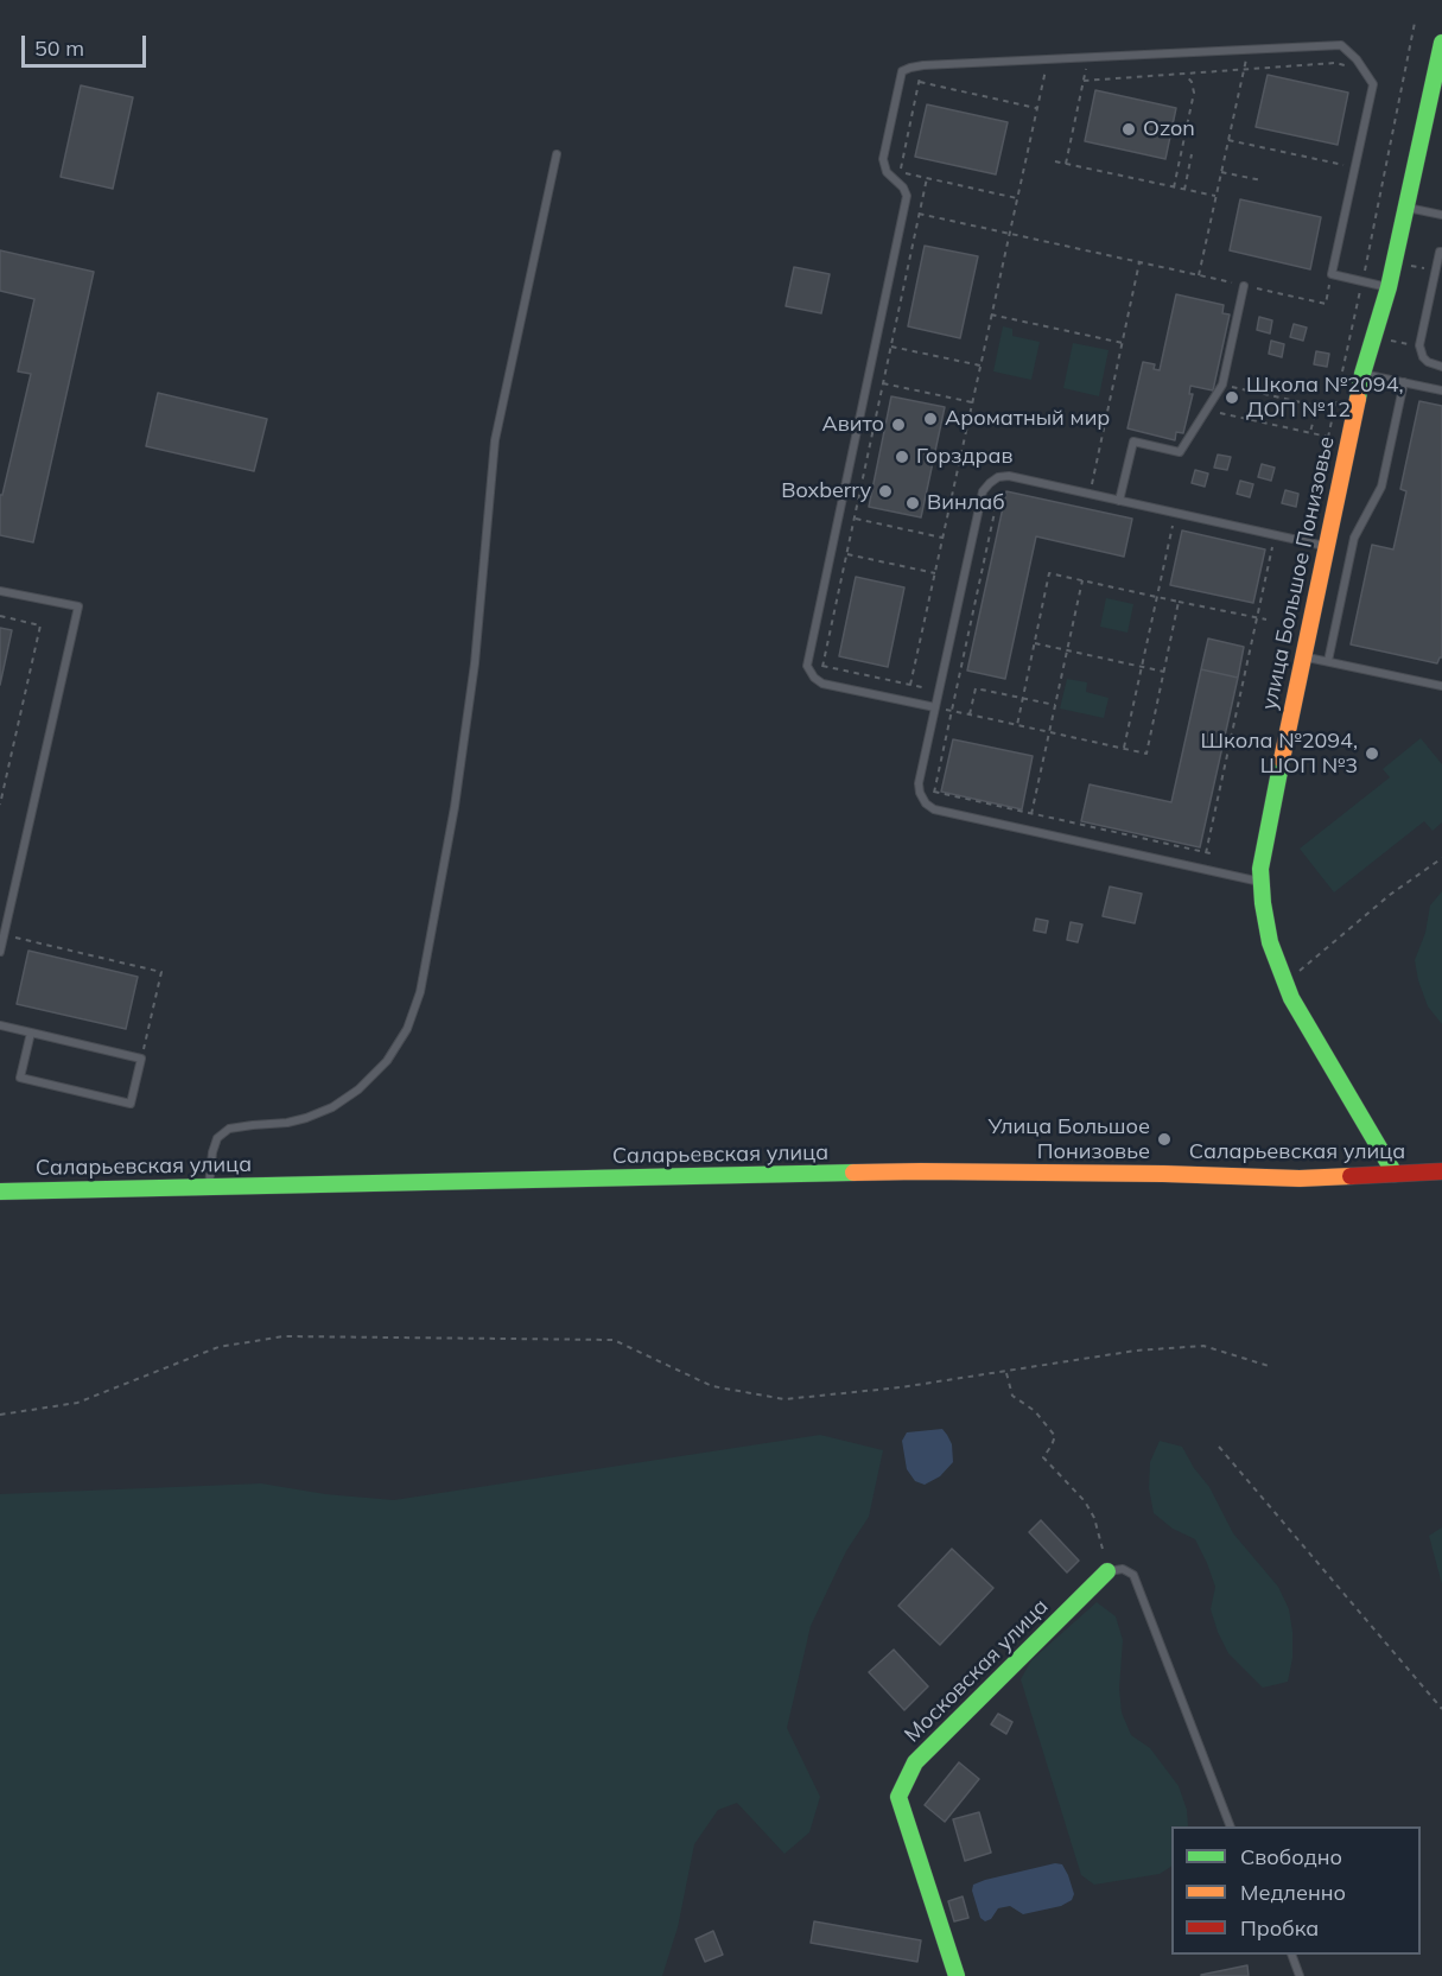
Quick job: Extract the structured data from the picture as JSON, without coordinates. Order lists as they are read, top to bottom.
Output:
{
  "streets": {
    "street": ["улица Большое Понизовье", "Саларьевская улица", "Московская улица"]
  },
  "crossings": [
    ["улица Большое Понизовье", "Саларьевская улица"]
  ],
  "places": [
    "Ozon",
    "Школа №2094, ДОП №12",
    "Ароматный мир",
    "Авито",
    "Горздрав",
    "Boxberry",
    "Винлаб",
    "Школа №2094, ШОП №3",
    "Улица Большое Понизовье"
  ],
  "legend": ["Свободно", "Медленно", "Пробка"],
  "scale_bar": "50 m"
}
